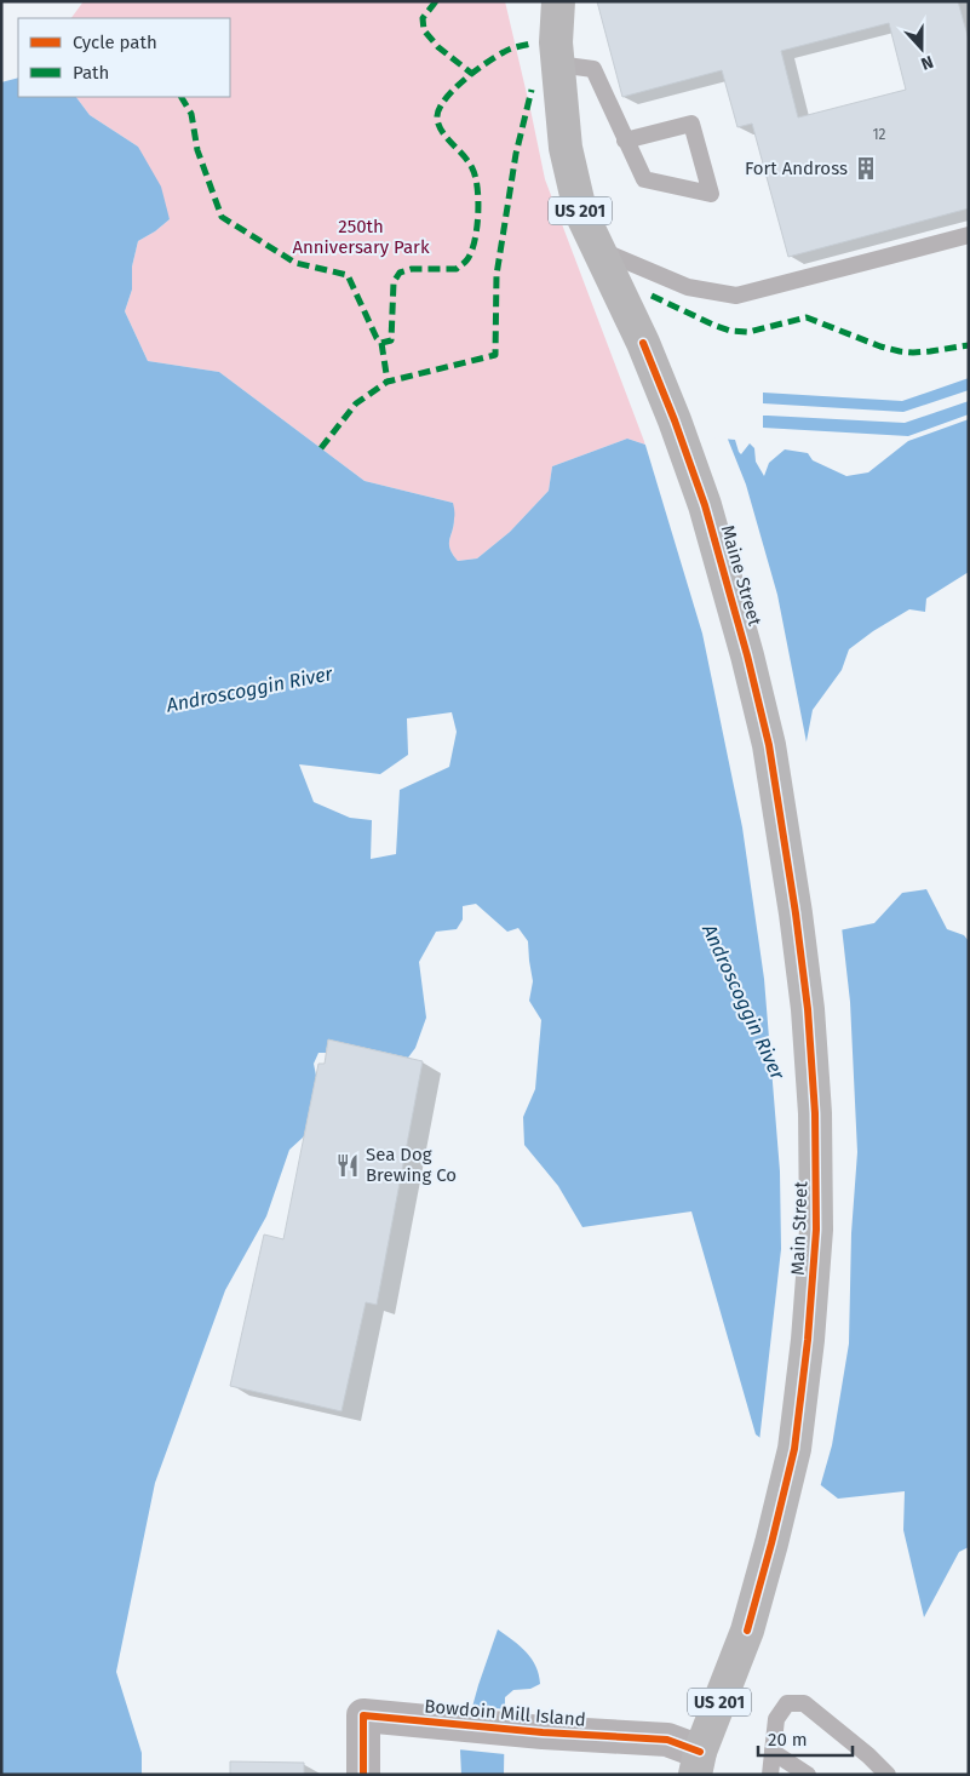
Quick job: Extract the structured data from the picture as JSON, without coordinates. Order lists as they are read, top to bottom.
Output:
{
  "streets": {
    "main road": ["US 201", "Maine Street", "Main Street"],
    "street": ["Bowdoin Mill Island"]
  },
  "crossings": [
    ["US 201", "Maine Street"],
    ["Maine Street", "Main Street"],
    ["Main Street", "Bowdoin Mill Island"]
  ],
  "water": ["Androscoggin River"],
  "parks": ["250th Anniversary Park"],
  "places": {
    "building": ["Fort Andross"],
    "restaurant": ["Sea Dog Brewing Co"]
  },
  "house_numbers": ["12"],
  "legend": ["Cycle path", "Path"],
  "scale_bar": "20 m",
  "north": "bottom"
}
